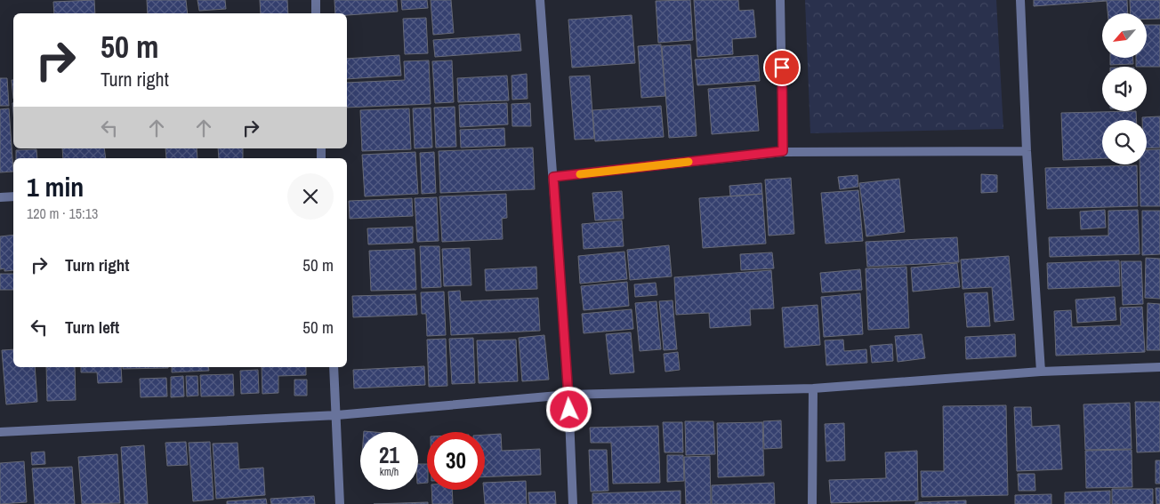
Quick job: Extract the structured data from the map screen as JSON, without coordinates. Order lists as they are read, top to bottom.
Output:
{
  "north": "bottom left",
  "page": {
    "turn": ["50 m", "Turn right"],
    "heading": ["1 min", "120 m · 15:13"],
    "list": [
      {
        "name": "Turn right",
        "value": "50 m"
      },
      {
        "name": "Turn left",
        "value": "50 m"
      }
    ],
    "speed": "21 km/h",
    "limit": "30"
  }
}
